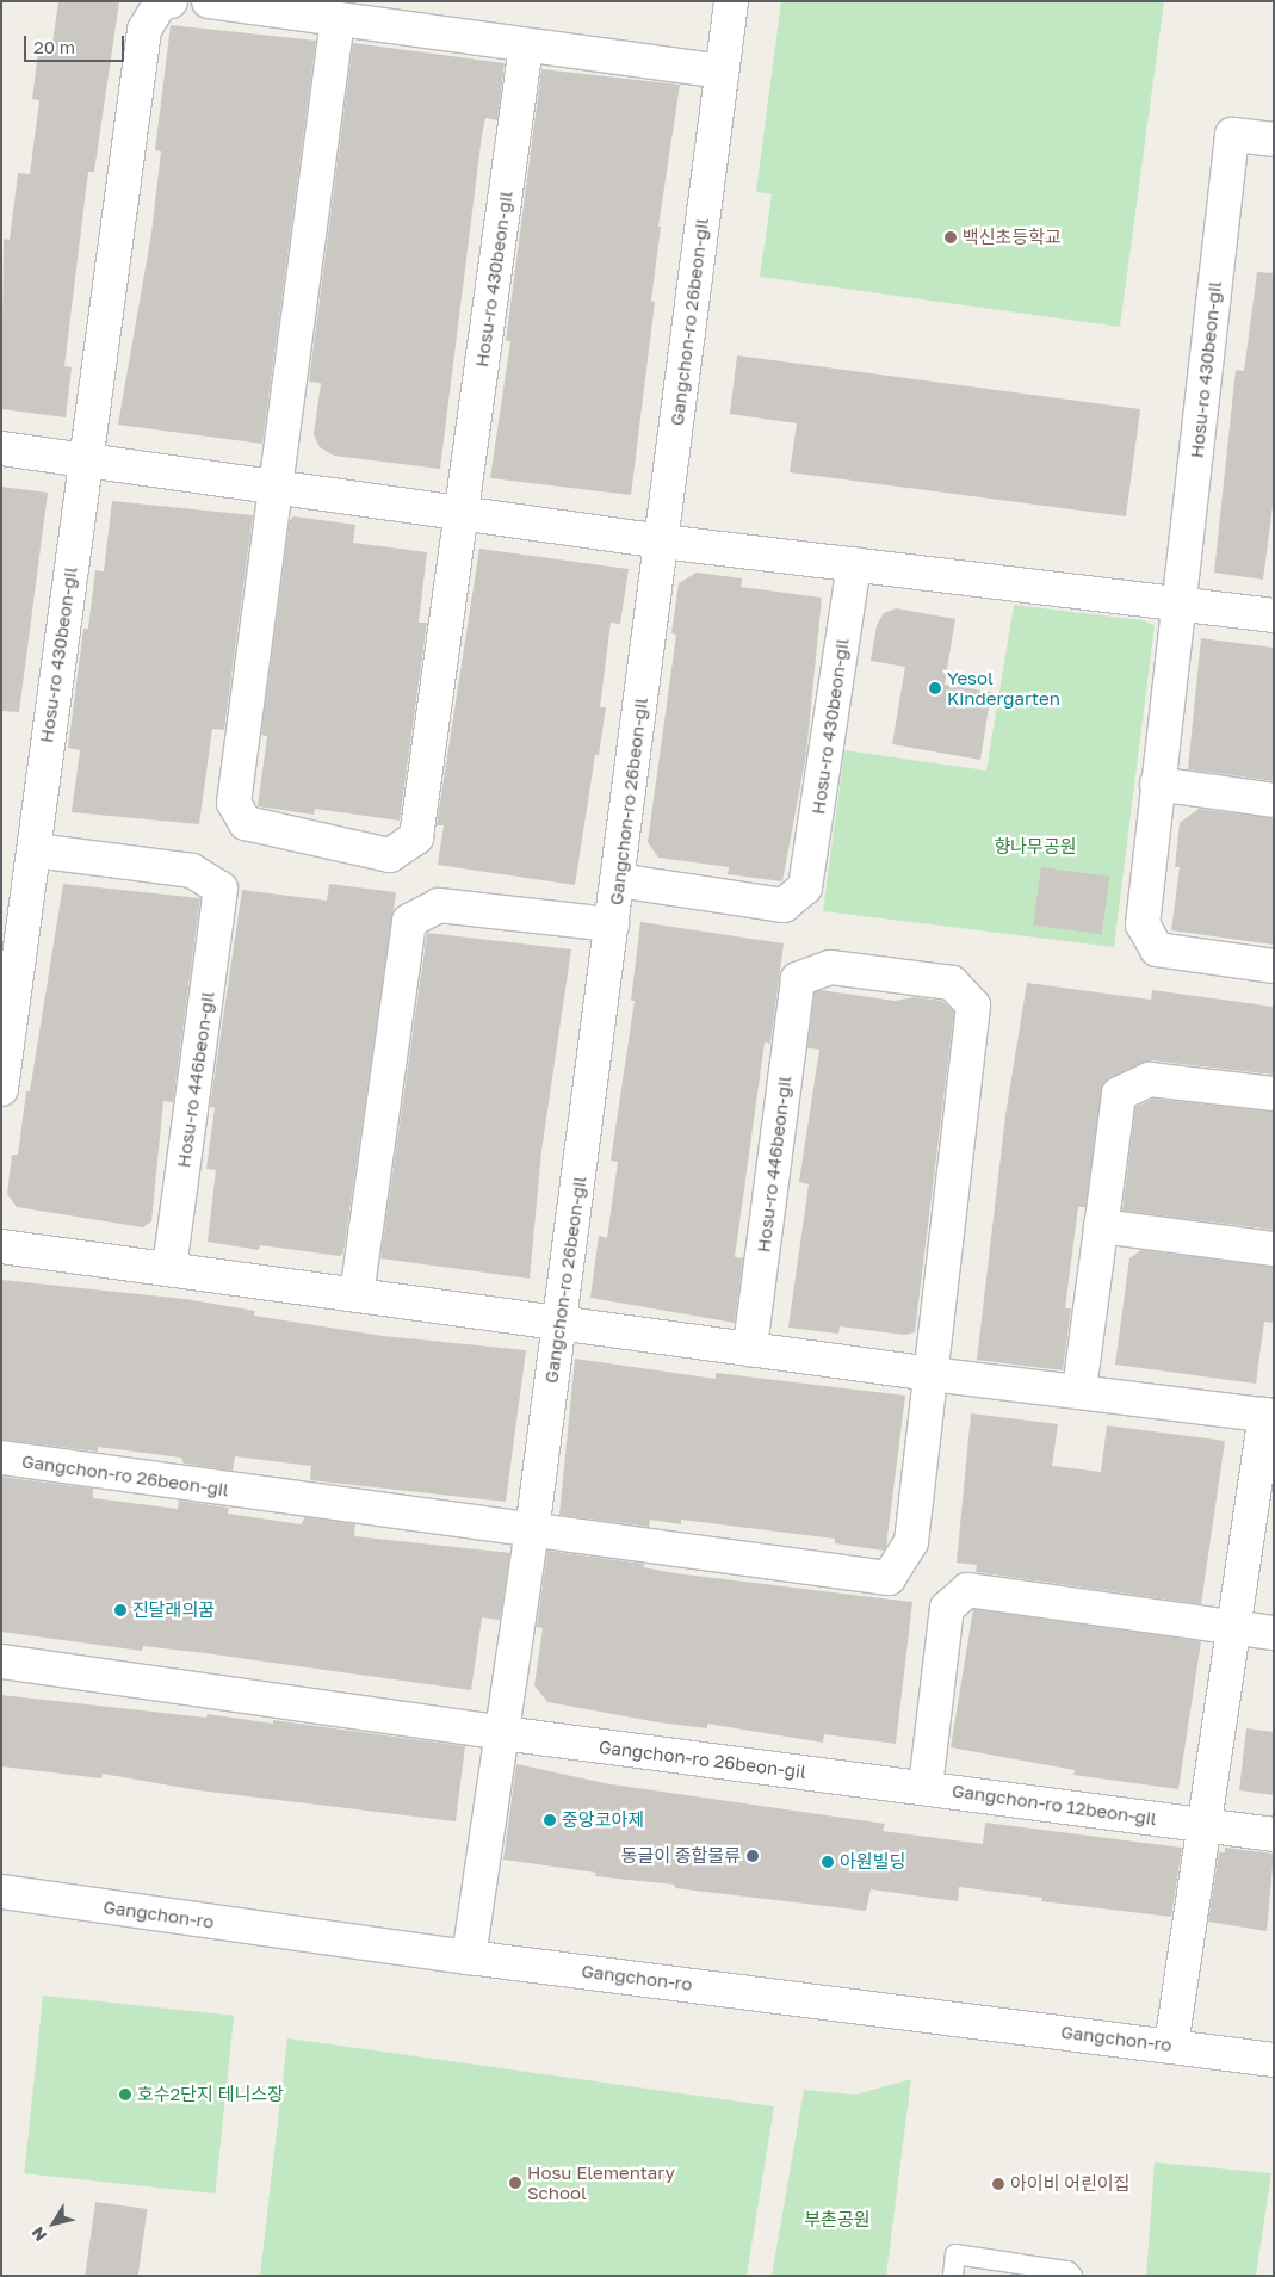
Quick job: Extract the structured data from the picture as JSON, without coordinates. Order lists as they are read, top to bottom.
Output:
{
  "streets": {
    "street": [
      "Hosu-ro 430beon-gil",
      "Gangchon-ro 26beon-gil",
      "Hosu-ro 446beon-gil",
      "Gangchon-ro 12beon-gil",
      "Gangchon-ro"
    ]
  },
  "crossings": [
    ["Hosu-ro 430beon-gil", "Gangchon-ro 26beon-gil"],
    ["Hosu-ro 430beon-gil", "Hosu-ro 446beon-gil"],
    ["Gangchon-ro 26beon-gil", "Hosu-ro 446beon-gil"],
    ["Gangchon-ro 26beon-gil", "Gangchon-ro 12beon-gil"],
    ["Gangchon-ro 26beon-gil", "Gangchon-ro"]
  ],
  "parks": ["향나무공원", "부촌공원"],
  "places": [
    "백신초등학교",
    "Yesol Kindergarten",
    "진달래의꿈",
    "중앙코아제",
    "동글이 종합물류",
    "아원빌딩",
    "호수2단지 테니스장",
    "Hosu Elementary School",
    "아이비 어린이집"
  ],
  "scale_bar": "20 m",
  "north": "bottom left"
}
